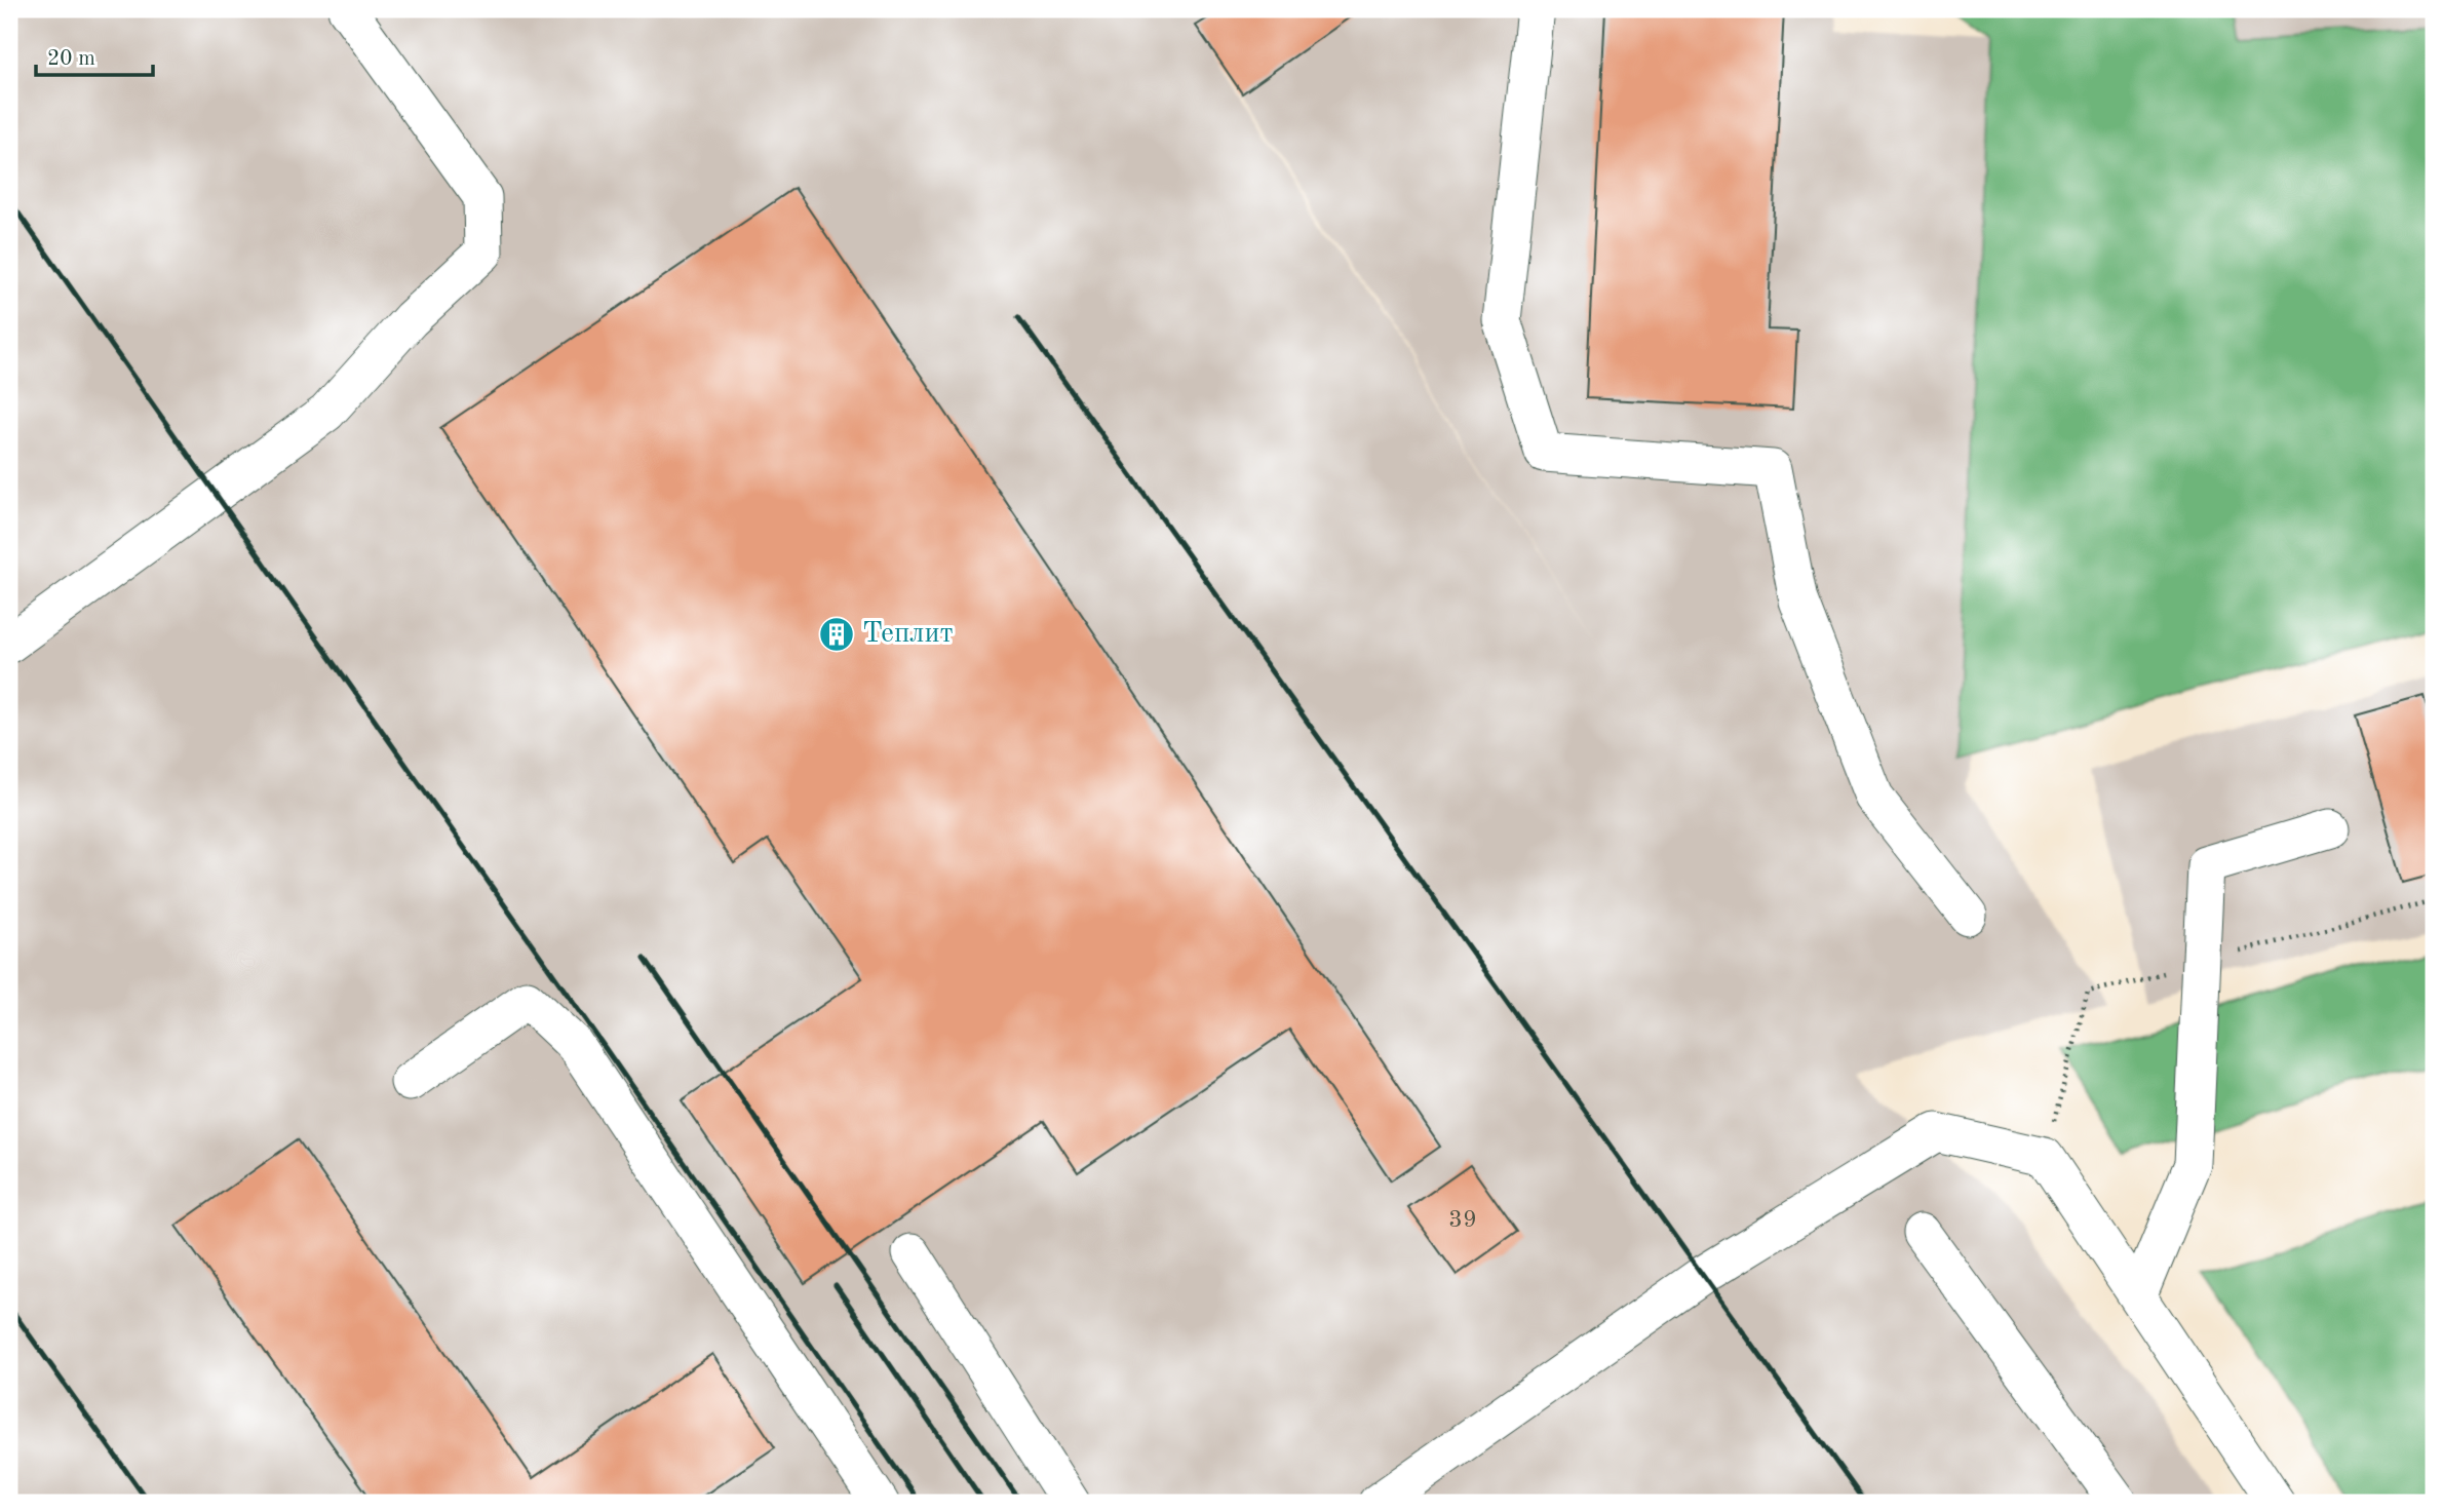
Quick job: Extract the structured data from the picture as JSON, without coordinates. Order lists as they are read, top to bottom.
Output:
{
  "places": {
    "building": ["Теплит"]
  },
  "house_numbers": ["39"],
  "scale_bar": "20 m"
}
